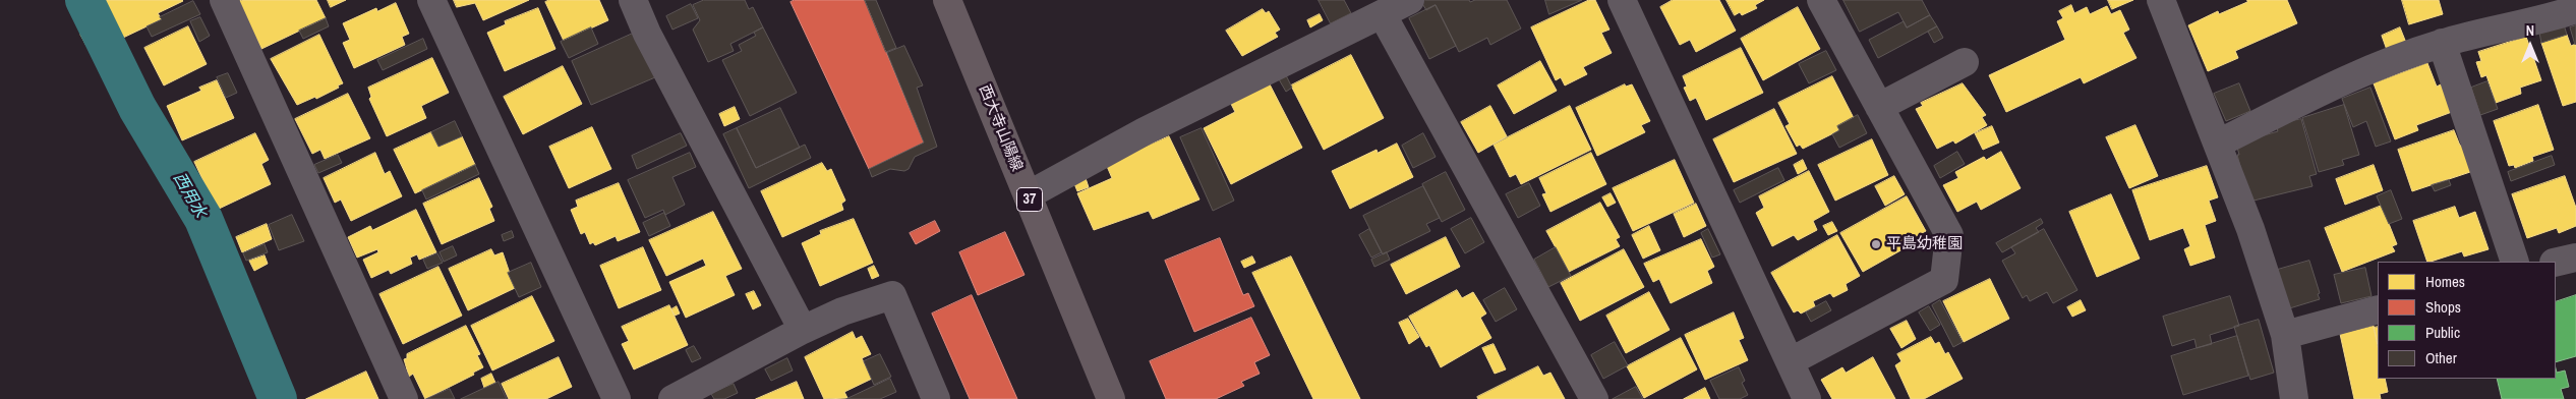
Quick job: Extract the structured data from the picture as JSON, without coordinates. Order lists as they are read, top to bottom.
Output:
{
  "streets": {
    "main road": ["西大寺山陽線", "37"]
  },
  "water": ["西用水"],
  "places": ["平島幼稚園"],
  "legend": [
    "Homes",
    "Shops",
    "Public",
    "Other"
  ],
  "north": "top"
}
